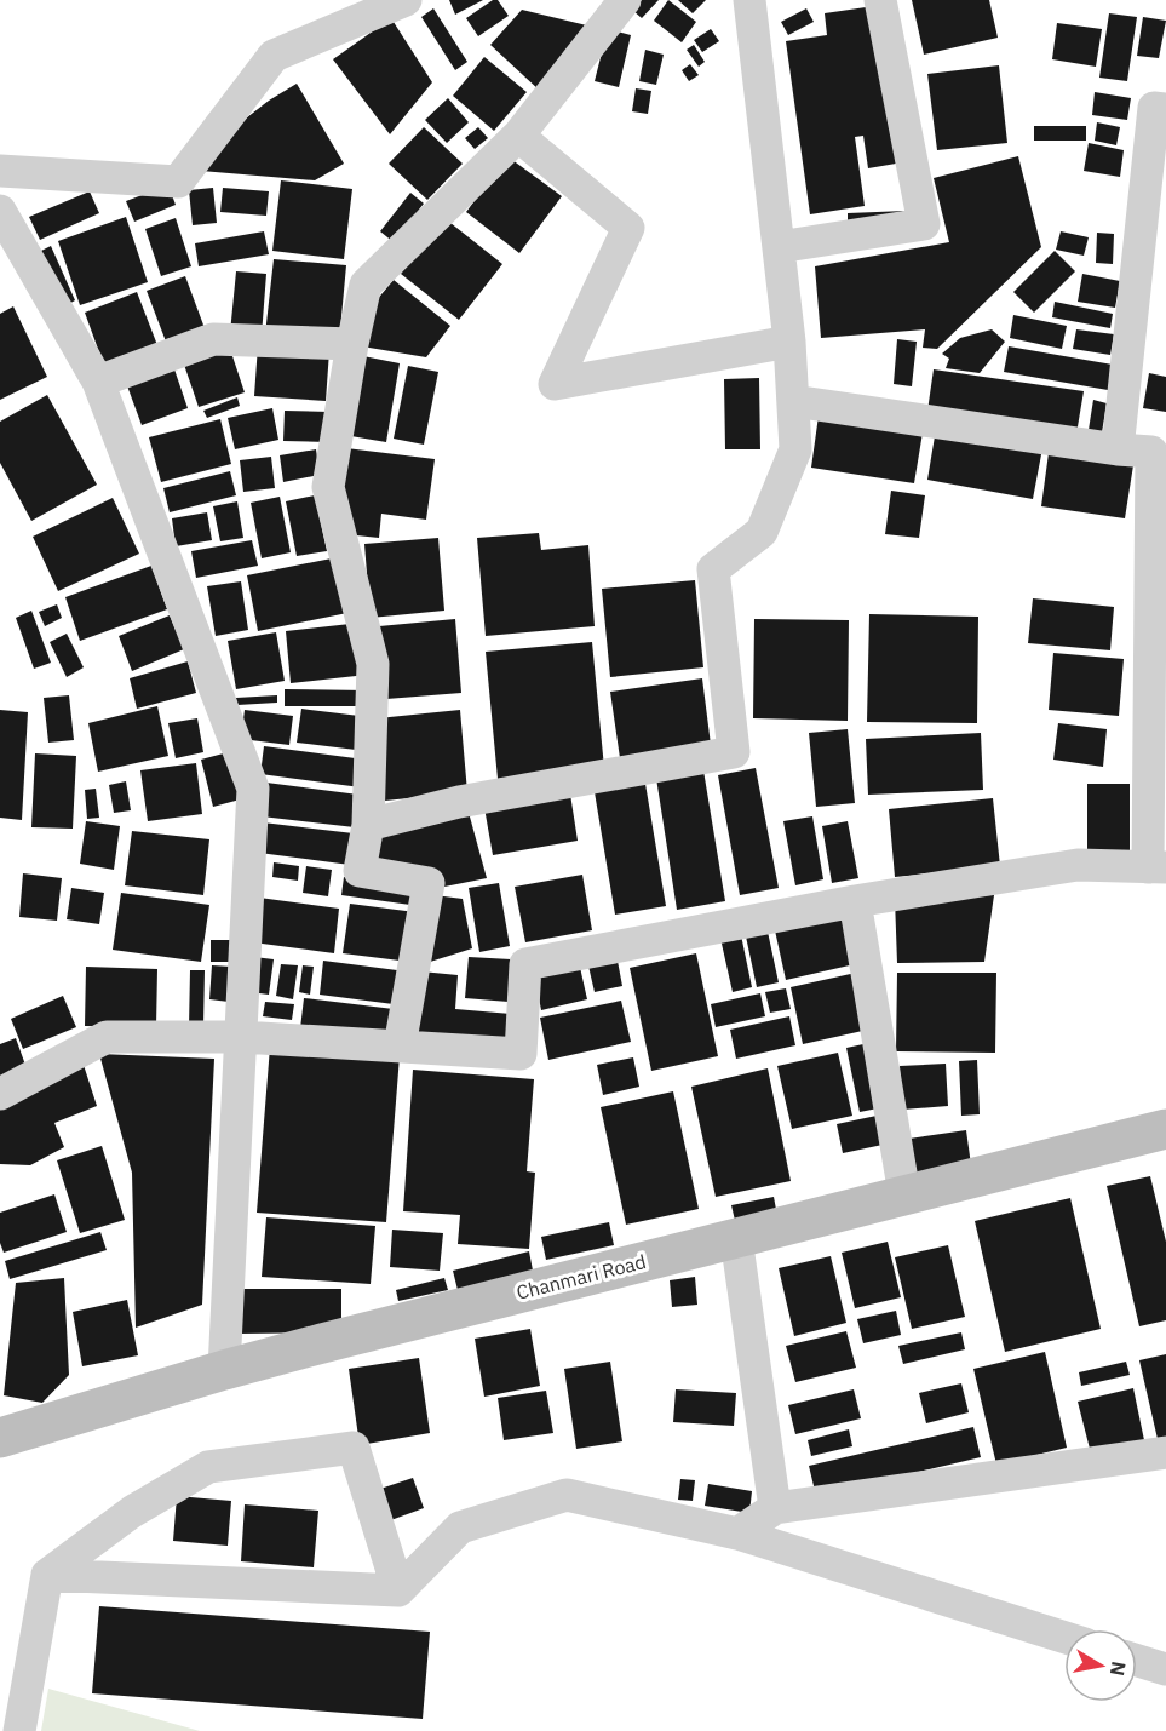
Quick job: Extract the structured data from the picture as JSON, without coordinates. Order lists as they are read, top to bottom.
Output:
{
  "streets": {
    "street": ["Chanmari Road"]
  },
  "north": "right"
}
